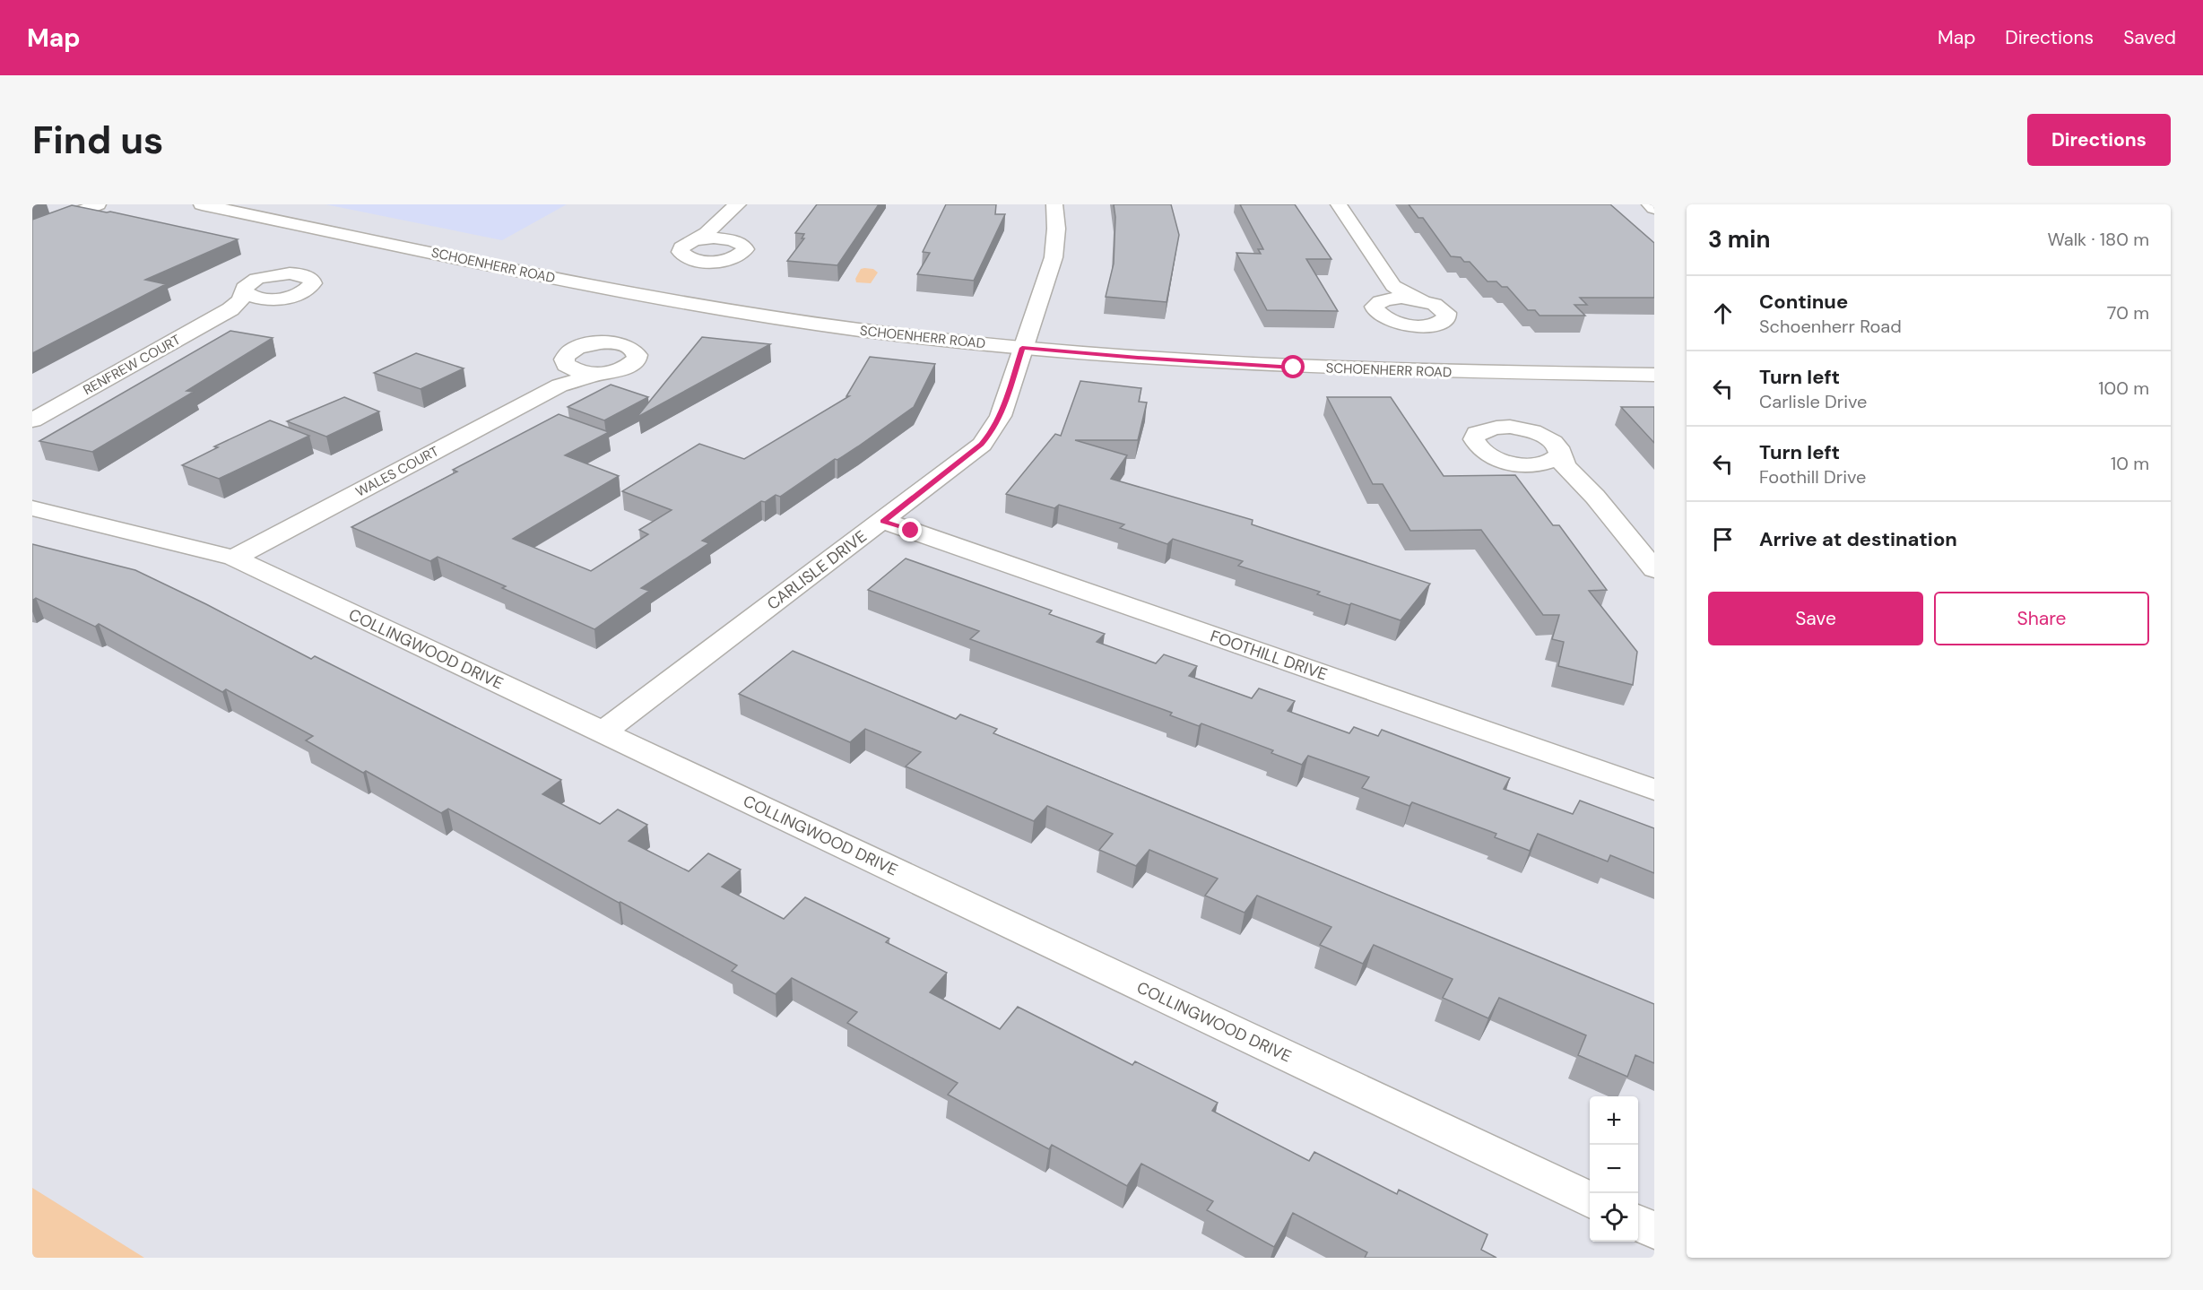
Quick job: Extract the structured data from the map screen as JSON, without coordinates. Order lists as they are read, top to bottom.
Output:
{
  "streets": {
    "street": [
      "SCHOENHERR ROAD",
      "RENFREW COURT",
      "WALES COURT",
      "CARLISLE DRIVE",
      "COLLINGWOOD DRIVE",
      "FOOTHILL DRIVE"
    ]
  },
  "crossings": [
    ["SCHOENHERR ROAD", "CARLISLE DRIVE"],
    ["WALES COURT", "COLLINGWOOD DRIVE"],
    ["CARLISLE DRIVE", "COLLINGWOOD DRIVE"],
    ["CARLISLE DRIVE", "FOOTHILL DRIVE"]
  ],
  "page": {
    "header": "Map",
    "nav": ["Map", "Directions", "Saved"],
    "buttons": [
      "Directions",
      ["Save", "Share"]
    ],
    "title": "Find us",
    "heading": ["3 min", "Walk · 180 m"],
    "list": [
      ["Continue", "Schoenherr Road", "70 m"],
      ["Turn left", "Carlisle Drive", "100 m"],
      ["Turn left", "Foothill Drive", "10 m"],
      "Arrive at destination"
    ],
    "map_buttons": ["+", "−"]
  }
}
